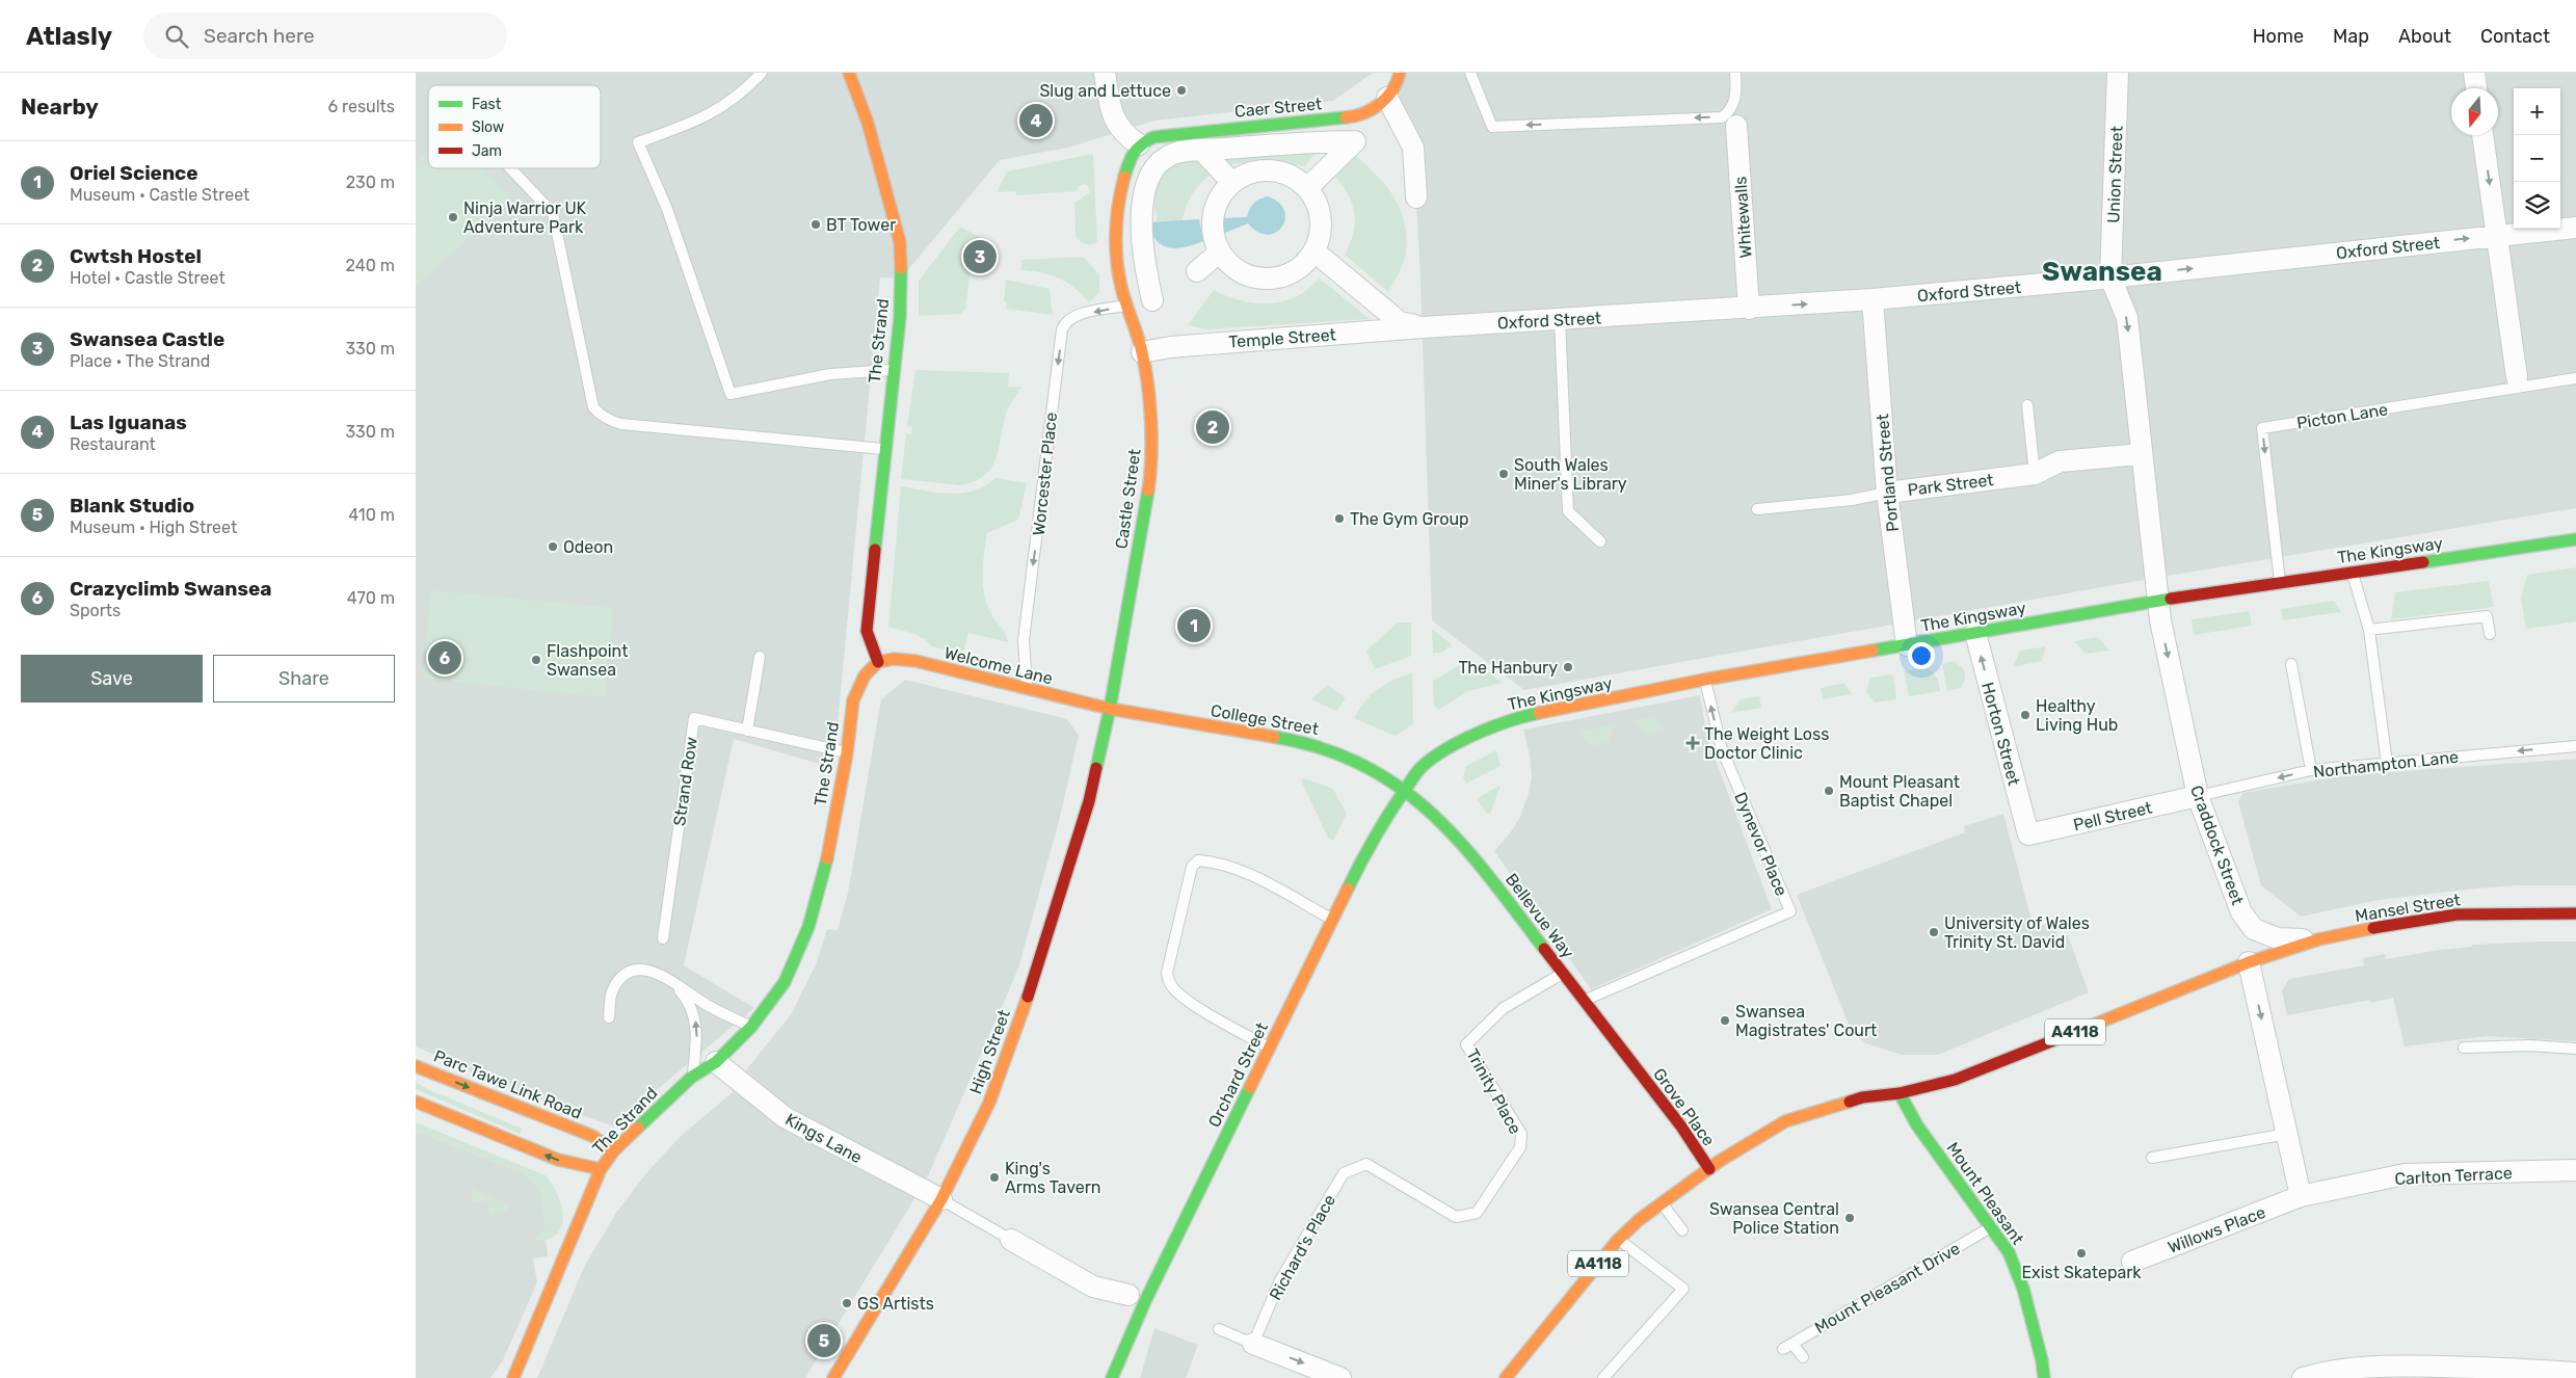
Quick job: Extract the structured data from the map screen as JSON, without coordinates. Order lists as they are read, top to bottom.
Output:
{
  "streets": {
    "street": [
      "Caer Street",
      "Union Street",
      "Whitewalls",
      "Oxford Street",
      "Temple Street",
      "The Strand",
      "Portland Street",
      "Park Street",
      "Castle Street",
      "The Kingsway",
      "Welcome Lane",
      "College Street",
      "Horton Street",
      "Pell Street",
      "Craddock Street",
      "Mansel Street",
      "Bellevue Way",
      "A4118",
      "High Street",
      "Orchard Street",
      "Parc Tawe Link Road",
      "Grove Place",
      "Kings Lane",
      "Carlton Terrace",
      "Mount Pleasant",
      "Willows Place"
    ],
    "lane": [
      "Picton Lane",
      "Worcester Place",
      "Northampton Lane",
      "Strand Row",
      "Dynevor Place",
      "Trinity Place",
      "Richard's Place",
      "Mount Pleasant Drive"
    ]
  },
  "crossings": [
    ["Caer Street", "Castle Street"],
    ["Union Street", "Oxford Street"],
    ["Whitewalls", "Oxford Street"],
    ["Oxford Street", "Temple Street"],
    ["Oxford Street", "Portland Street"],
    ["Temple Street", "Castle Street"],
    ["The Strand", "Welcome Lane"],
    ["The Strand", "Strand Row"],
    ["The Strand", "Parc Tawe Link Road"],
    ["The Strand", "Kings Lane"],
    ["Picton Lane", "The Kingsway"],
    ["Portland Street", "Park Street"],
    ["Portland Street", "The Kingsway"],
    ["Worcester Place", "Castle Street"],
    ["Worcester Place", "Welcome Lane"],
    ["Castle Street", "Welcome Lane"],
    ["Castle Street", "College Street"],
    ["Castle Street", "High Street"],
    ["The Kingsway", "College Street"],
    ["The Kingsway", "Horton Street"],
    ["The Kingsway", "Dynevor Place"],
    ["The Kingsway", "Craddock Street"],
    ["The Kingsway", "Bellevue Way"],
    ["The Kingsway", "Orchard Street"],
    ["Welcome Lane", "College Street"],
    ["Welcome Lane", "High Street"],
    ["College Street", "Bellevue Way"],
    ["College Street", "High Street"],
    ["College Street", "Orchard Street"],
    ["Horton Street", "Pell Street"],
    ["Northampton Lane", "Pell Street"],
    ["Northampton Lane", "Craddock Street"],
    ["Pell Street", "Craddock Street"],
    ["Dynevor Place", "Bellevue Way"],
    ["Craddock Street", "Mansel Street"],
    ["Mansel Street", "A4118"],
    ["Bellevue Way", "Orchard Street"],
    ["Bellevue Way", "Trinity Place"],
    ["Bellevue Way", "Grove Place"],
    ["A4118", "Grove Place"],
    ["A4118", "Mount Pleasant"],
    ["High Street", "Kings Lane"],
    ["Trinity Place", "Richard's Place"],
    ["Grove Place", "Mount Pleasant"],
    ["Carlton Terrace", "Willows Place"],
    ["Mount Pleasant", "Mount Pleasant Drive"]
  ],
  "one_way": [
    "Oxford Street",
    "Worcester Place",
    "Horton Street",
    "Northampton Lane",
    "Craddock Street"
  ],
  "districts": ["Swansea"],
  "places": {
    "other": [
      "Slug and Lettuce",
      "Ninja Warrior UK Adventure Park",
      "BT Tower",
      "South Wales Miner's Library",
      "The Gym Group",
      "Odeon",
      "Flashpoint Swansea",
      "The Hanbury",
      "Healthy Living Hub",
      "Mount Pleasant Baptist Chapel",
      "University of Wales Trinity St. David",
      "Swansea Magistrates' Court",
      "King's Arms Tavern",
      "Swansea Central Police Station",
      "Exist Skatepark",
      "GS Artists"
    ],
    "health": ["The Weight Loss Doctor Clinic"]
  },
  "legend": ["Fast", "Slow", "Jam"],
  "north": "bottom",
  "page": {
    "header": "Atlasly",
    "search": "Search here",
    "nav": [
      "Home",
      "Map",
      "About",
      "Contact"
    ],
    "heading": ["Nearby", "6 results"],
    "map_buttons": ["+", "−"],
    "pins": [
      "4",
      "3",
      "2",
      "1",
      "6",
      "5"
    ],
    "list": [
      {
        "mark": "1",
        "name": "Oriel Science",
        "note": "Museum · Castle Street",
        "value": "230 m"
      },
      {
        "mark": "2",
        "name": "Cwtsh Hostel",
        "note": "Hotel · Castle Street",
        "value": "240 m"
      },
      {
        "mark": "3",
        "name": "Swansea Castle",
        "note": "Place · The Strand",
        "value": "330 m"
      },
      {
        "mark": "4",
        "name": "Las Iguanas",
        "note": "Restaurant",
        "value": "330 m"
      },
      {
        "mark": "5",
        "name": "Blank Studio",
        "note": "Museum · High Street",
        "value": "410 m"
      },
      {
        "mark": "6",
        "name": "Crazyclimb Swansea",
        "note": "Sports",
        "value": "470 m"
      }
    ],
    "buttons": ["Save", "Share"]
  }
}
